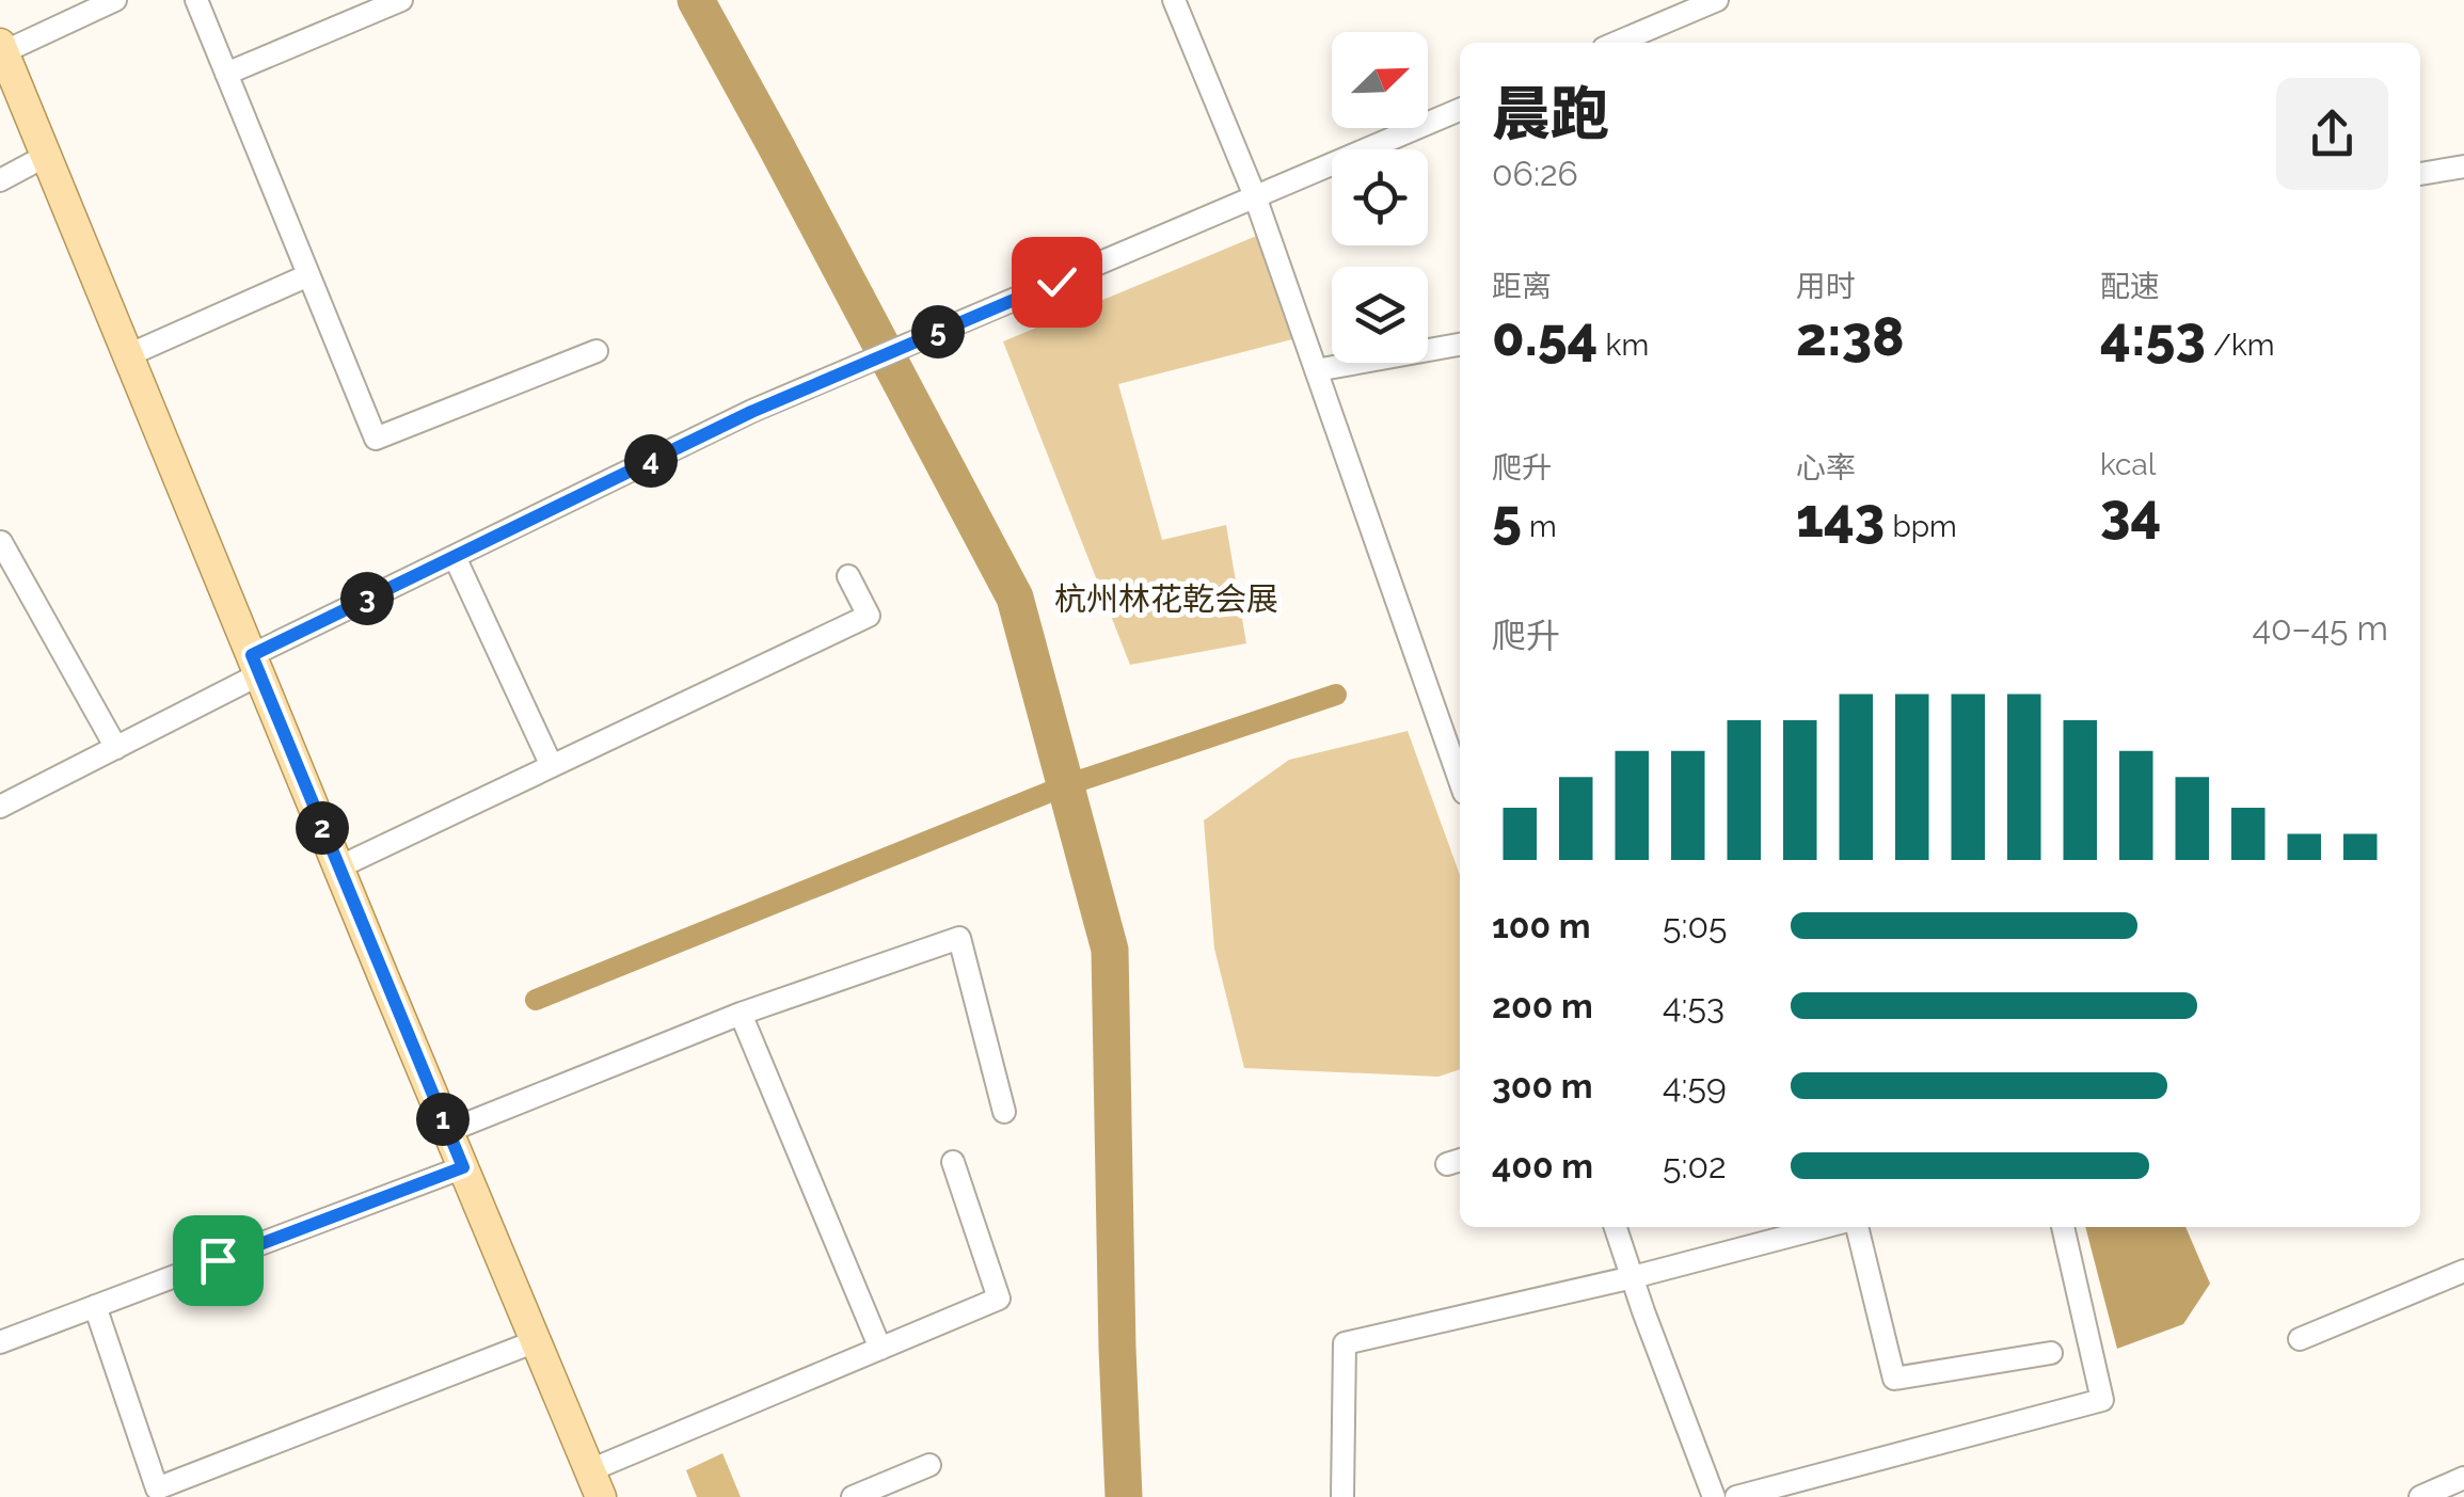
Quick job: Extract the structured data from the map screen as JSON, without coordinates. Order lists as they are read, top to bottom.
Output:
{
  "parks": ["杭州林花乾会展"],
  "north": "top right",
  "page": {
    "heading": ["晨跑", "06:26"],
    "stats": [
      ["距离", "0.54 km"],
      ["用时", "2:38"],
      ["配速", "4:53 /km"],
      ["爬升", "5 m"],
      ["心率", "143 bpm"],
      ["kcal", "34"]
    ],
    "pins": [
      "5",
      "4",
      "3",
      "2",
      "1"
    ],
    "chart": ["爬升", "40–45 m"],
    "list": [
      {
        "name": "100 m",
        "note": "5:05"
      },
      {
        "name": "200 m",
        "note": "4:53"
      },
      {
        "name": "300 m",
        "note": "4:59"
      },
      {
        "name": "400 m",
        "note": "5:02"
      }
    ]
  }
}
